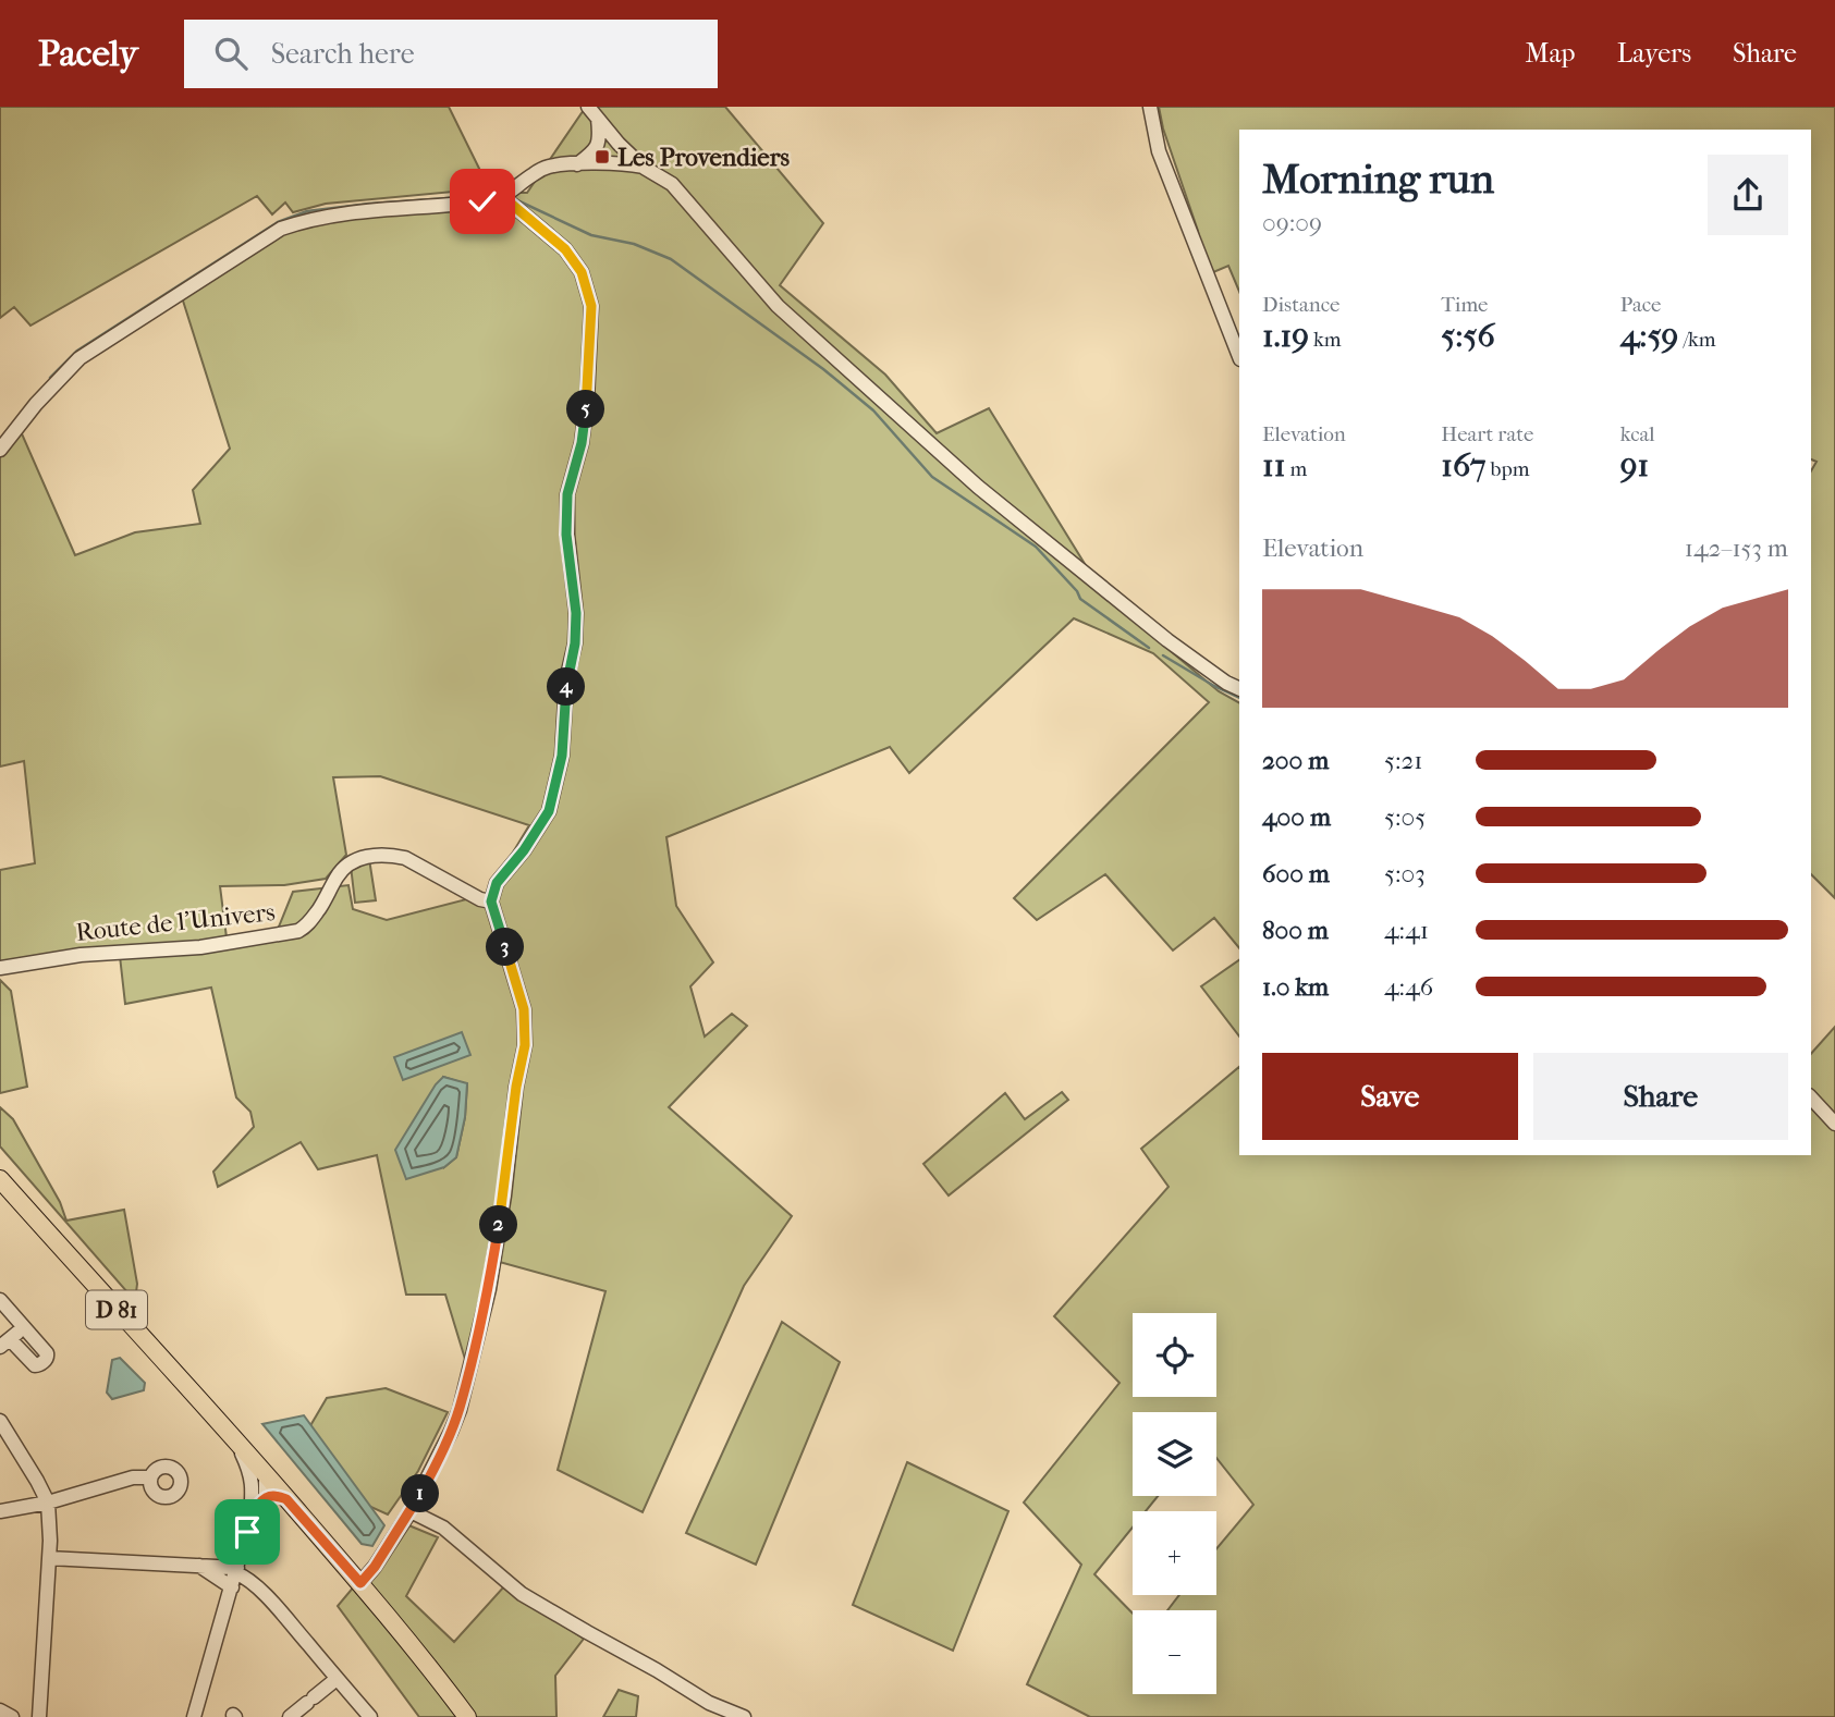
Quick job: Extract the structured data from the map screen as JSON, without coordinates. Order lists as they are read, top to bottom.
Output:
{
  "streets": {
    "main road": ["D 81"],
    "street": ["Route de l'Univers"]
  },
  "places": {
    "transit": ["Les Provendiers"]
  },
  "page": {
    "header": "Pacely",
    "search": "Search here",
    "nav": ["Map", "Layers", "Share"],
    "heading": ["Morning run", "09:09"],
    "stats": [
      ["Distance", "1.19 km"],
      ["Time", "5:56"],
      ["Pace", "4:59 /km"],
      ["Elevation", "11 m"],
      ["Heart rate", "167 bpm"],
      ["kcal", "91"]
    ],
    "pins": [
      "5",
      "4",
      "3",
      "2",
      "1"
    ],
    "chart": ["Elevation", "142–153 m"],
    "list": [
      {
        "name": "200 m",
        "note": "5:21"
      },
      {
        "name": "400 m",
        "note": "5:05"
      },
      {
        "name": "600 m",
        "note": "5:03"
      },
      {
        "name": "800 m",
        "note": "4:41"
      },
      {
        "name": "1.0 km",
        "note": "4:46"
      }
    ],
    "buttons": ["Save", "Share"],
    "map_buttons": ["+", "−"]
  }
}
